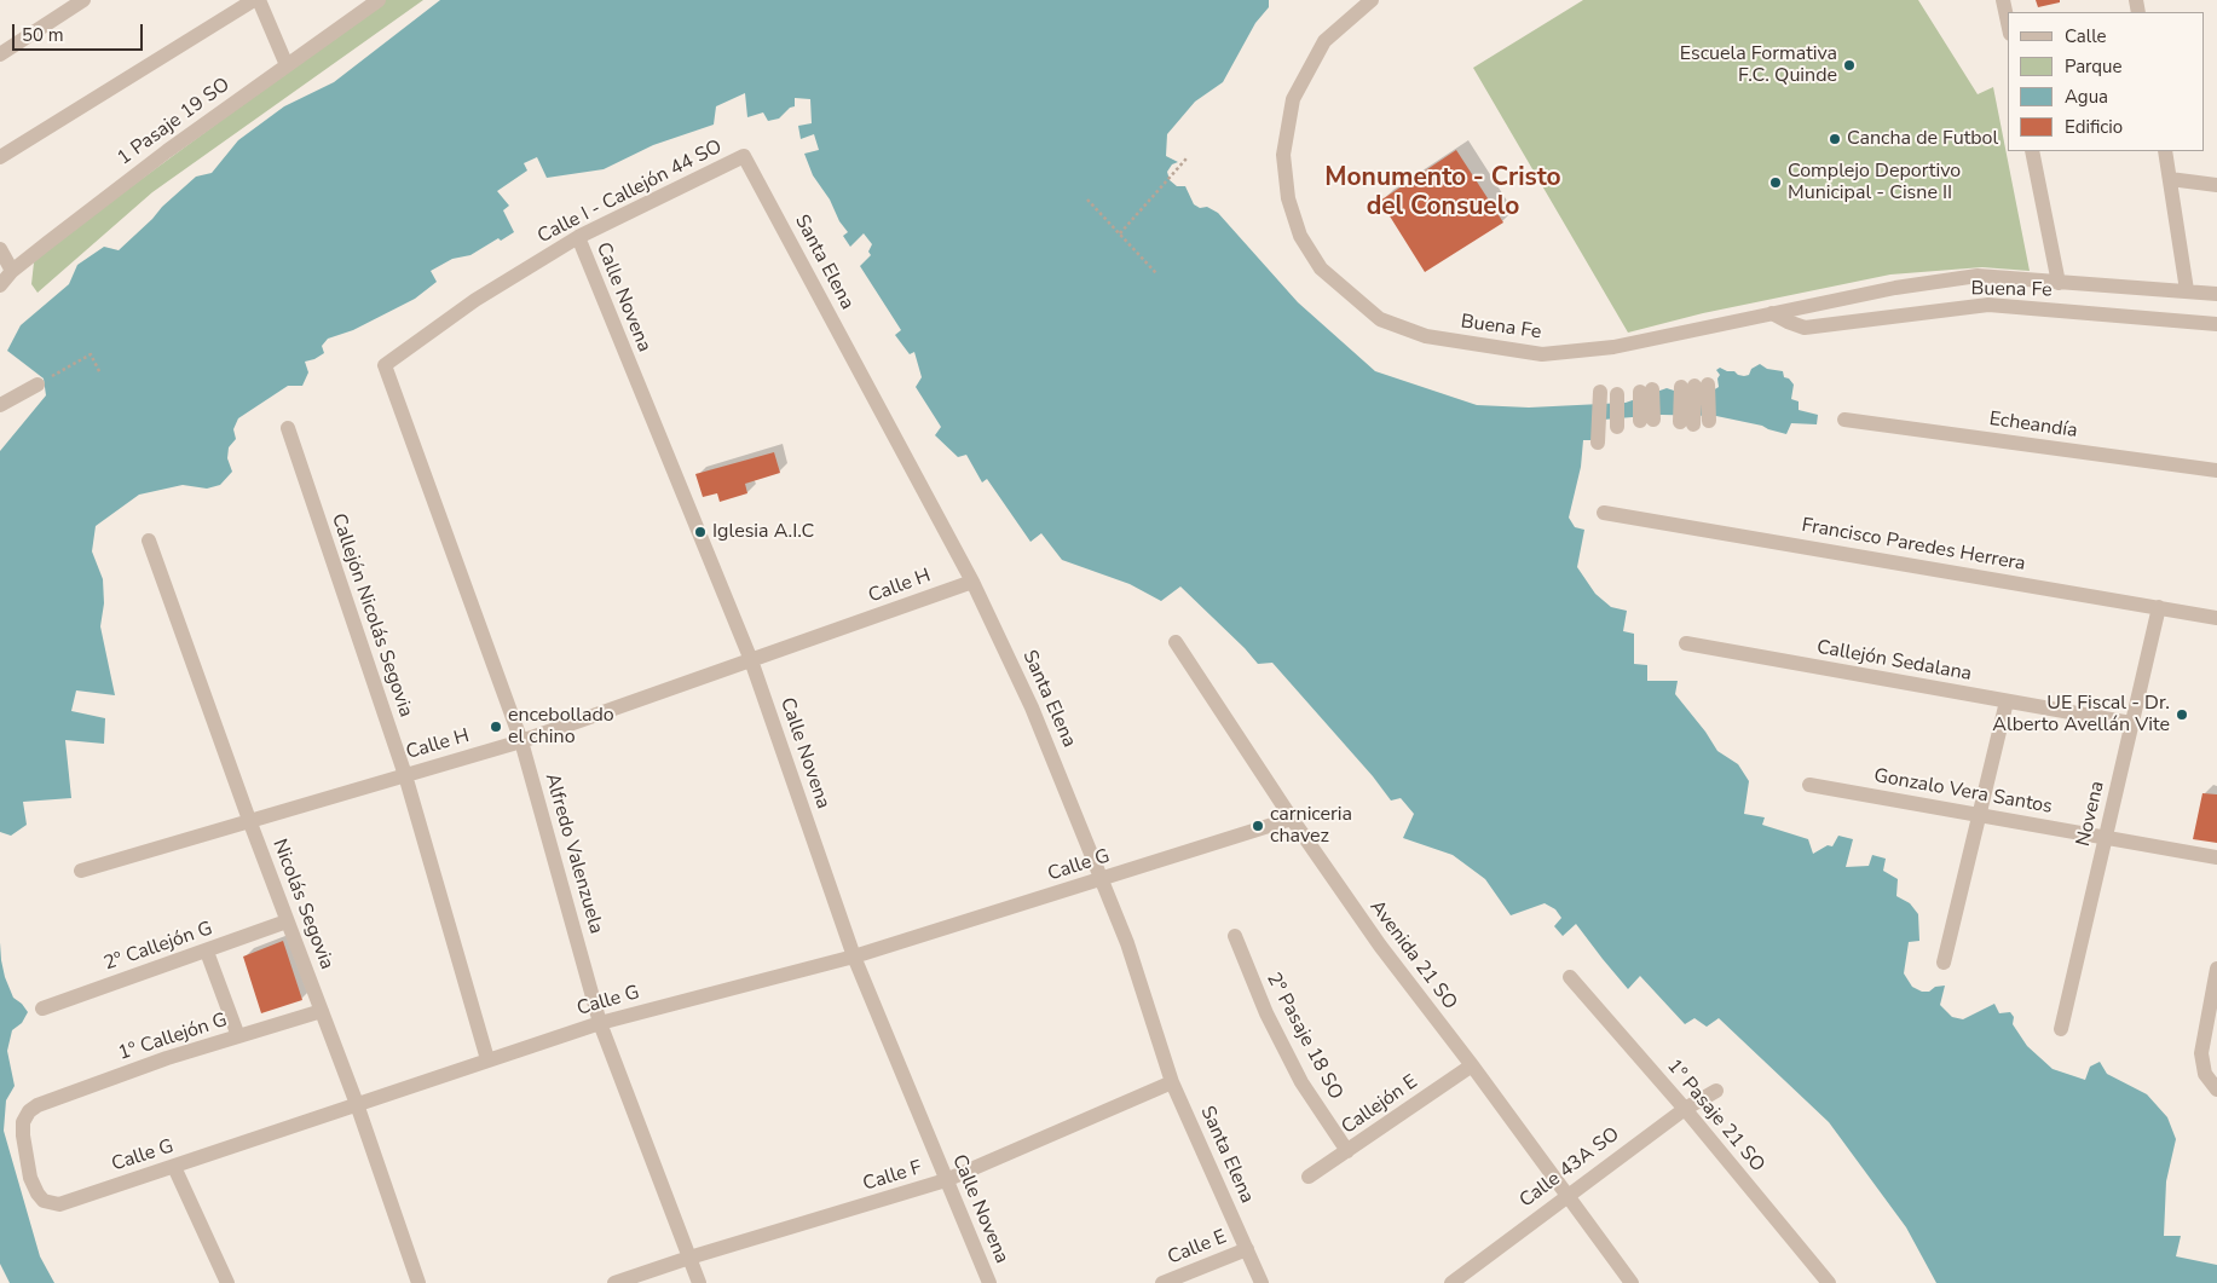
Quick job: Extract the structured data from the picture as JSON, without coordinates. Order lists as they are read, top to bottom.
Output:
{
  "streets": {
    "street": [
      "1 Pasaje 19 SO",
      "Calle I - Callejón 44 SO",
      "Santa Elena",
      "Buena Fe",
      "Calle Novena",
      "Echeandía",
      "Francisco Paredes Herrera",
      "Calle H",
      "Callejón Nicolás Segovia",
      "Callejón Sedalana",
      "Gonzalo Vera Santos",
      "Novena",
      "Alfredo Valenzuela",
      "Calle G",
      "Nicolás Segovia",
      "2º Callejón G",
      "Avenida 21 SO",
      "2° Pasaje 18 SO",
      "1º Callejón G",
      "Callejón E",
      "1º Pasaje 21 SO",
      "Calle 43A SO",
      "Calle F",
      "Calle E"
    ]
  },
  "crossings": [
    ["Calle I - Callejón 44 SO", "Santa Elena"],
    ["Calle I - Callejón 44 SO", "Calle Novena"],
    ["Calle I - Callejón 44 SO", "Alfredo Valenzuela"],
    ["Santa Elena", "Calle H"],
    ["Santa Elena", "Calle G"],
    ["Santa Elena", "Calle F"],
    ["Santa Elena", "Calle E"],
    ["Calle Novena", "Calle H"],
    ["Calle Novena", "Calle G"],
    ["Calle Novena", "Calle F"],
    ["Francisco Paredes Herrera", "Novena"],
    ["Calle H", "Callejón Nicolás Segovia"],
    ["Calle H", "Alfredo Valenzuela"],
    ["Calle H", "Nicolás Segovia"],
    ["Callejón Nicolás Segovia", "Calle G"],
    ["Callejón Sedalana", "Novena"],
    ["Gonzalo Vera Santos", "Novena"],
    ["Alfredo Valenzuela", "Calle G"],
    ["Alfredo Valenzuela", "Calle F"],
    ["Calle G", "Nicolás Segovia"],
    ["Calle G", "Avenida 21 SO"],
    ["Calle G", "1º Callejón G"],
    ["Nicolás Segovia", "2º Callejón G"],
    ["Nicolás Segovia", "1º Callejón G"],
    ["Avenida 21 SO", "Callejón E"],
    ["Avenida 21 SO", "Calle 43A SO"],
    ["2° Pasaje 18 SO", "Callejón E"],
    ["1º Pasaje 21 SO", "Calle 43A SO"]
  ],
  "districts": ["Monumento - Cristo del Consuelo"],
  "places": [
    "Escuela Formativa F.C. Quinde",
    "Cancha de Futbol",
    "Complejo Deportivo Municipal - Cisne II",
    "Iglesia A.I.C",
    "UE Fiscal - Dr. Alberto Avellán Vite",
    "encebollado el chino",
    "carniceria chavez"
  ],
  "legend": [
    "Calle",
    "Parque",
    "Agua",
    "Edificio"
  ],
  "scale_bar": "50 m"
}
